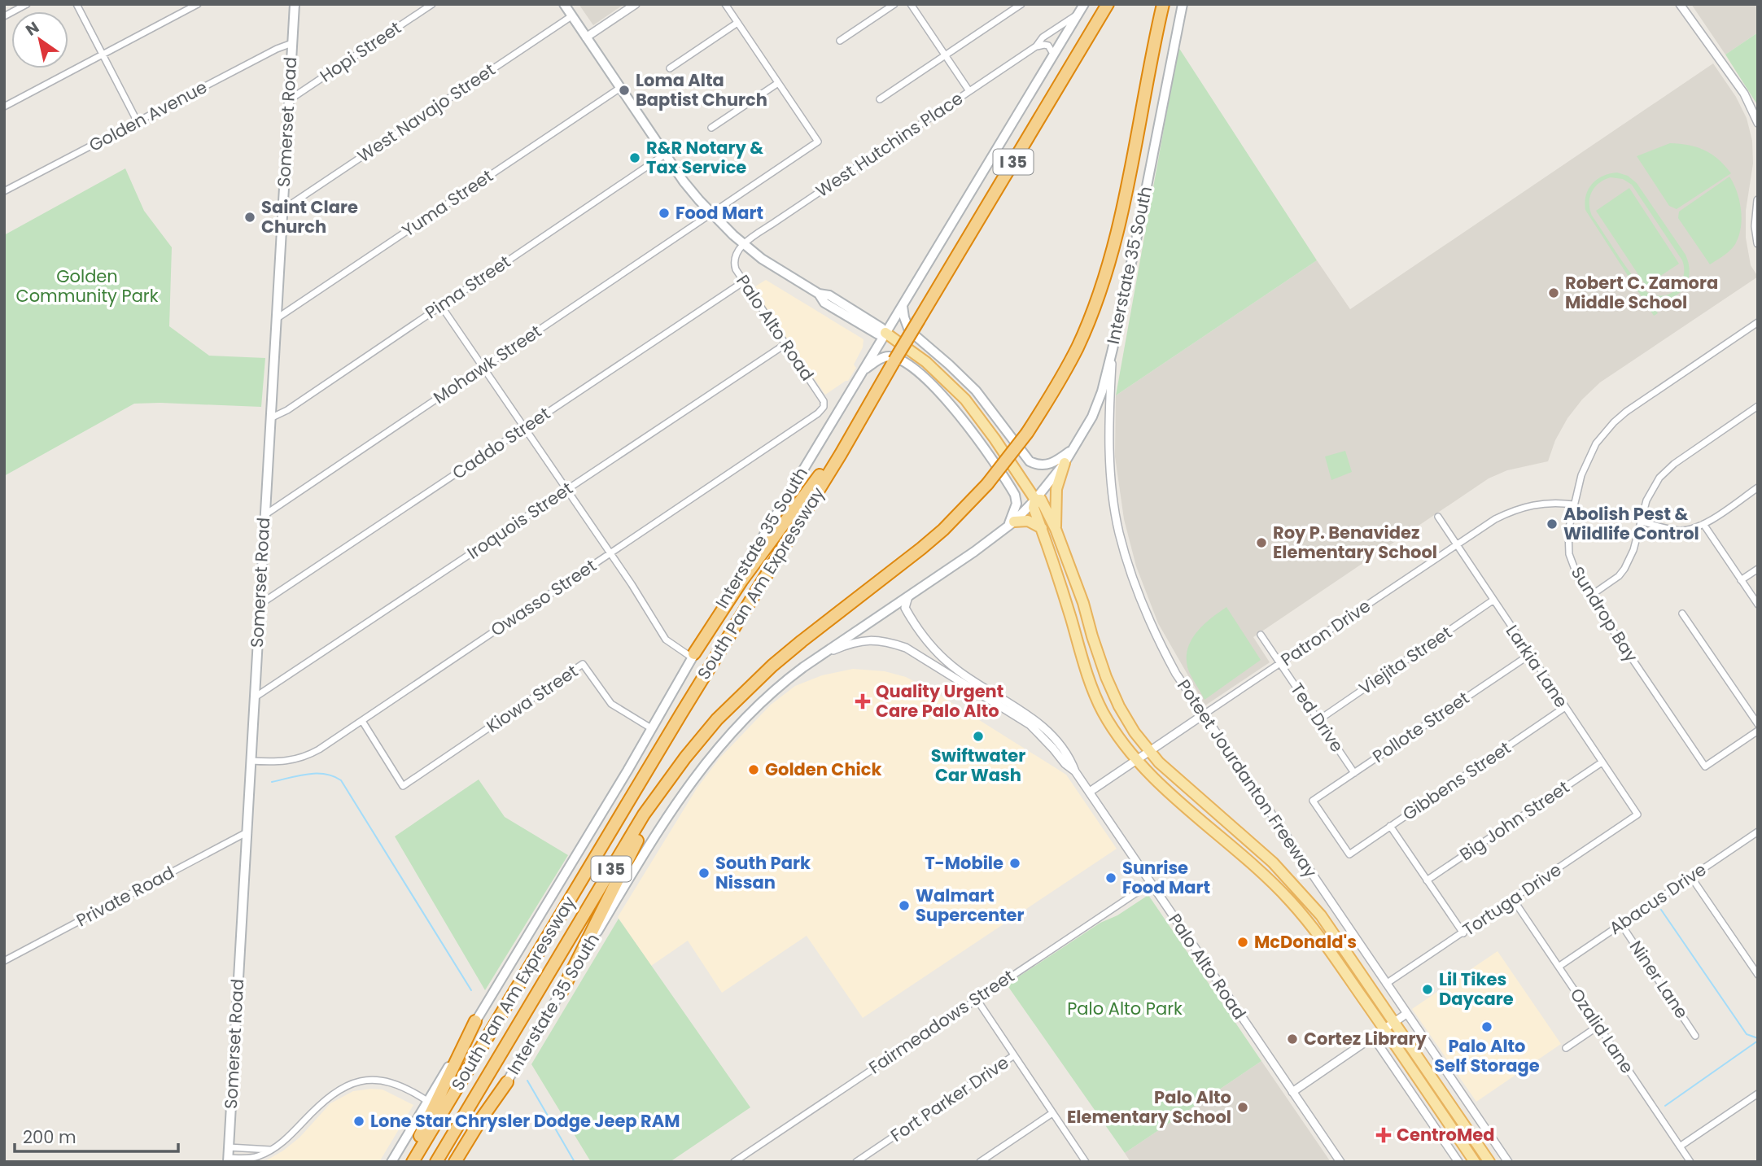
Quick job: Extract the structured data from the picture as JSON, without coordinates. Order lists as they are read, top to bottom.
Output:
{
  "streets": {
    "highway": ["I 35", "South Pan Am Expressway"],
    "main road": ["Somerset Road", "Interstate 35 South", "Poteet Jourdanton Freeway"],
    "street": [
      "Hopi Street",
      "West Navajo Street",
      "Golden Avenue",
      "West Hutchins Place",
      "Yuma Street",
      "Pima Street",
      "Palo Alto Road",
      "Mohawk Street",
      "Caddo Street",
      "Iroquois Street",
      "Owasso Street",
      "Sundrop Bay",
      "Patron Drive",
      "Viejita Street",
      "Larkia Lane",
      "Kiowa Street",
      "Ted Drive",
      "Pollote Street",
      "Gibbens Street",
      "Big John Street",
      "Private Road",
      "Abacus Drive",
      "Tortuga Drive",
      "Niner Lane",
      "Fairmeadows Street",
      "Ozalid Lane",
      "Fort Parker Drive"
    ]
  },
  "crossings": [
    ["Hopi Street", "Somerset Road"],
    ["West Navajo Street", "Somerset Road"],
    ["Golden Avenue", "Somerset Road"],
    ["Somerset Road", "Yuma Street"],
    ["Somerset Road", "Pima Street"],
    ["Somerset Road", "Mohawk Street"],
    ["Somerset Road", "Caddo Street"],
    ["Somerset Road", "Iroquois Street"],
    ["Somerset Road", "Owasso Street"],
    ["Somerset Road", "Private Road"],
    ["West Hutchins Place", "Interstate 35 South"],
    ["West Hutchins Place", "Palo Alto Road"],
    ["West Hutchins Place", "Poteet Jourdanton Freeway"],
    ["Interstate 35 South", "Palo Alto Road"],
    ["Interstate 35 South", "Kiowa Street"],
    ["Interstate 35 South", "Poteet Jourdanton Freeway"],
    ["Palo Alto Road", "Caddo Street"],
    ["Palo Alto Road", "Iroquois Street"],
    ["Palo Alto Road", "Owasso Street"],
    ["Palo Alto Road", "Patron Drive"],
    ["Palo Alto Road", "Poteet Jourdanton Freeway"],
    ["Palo Alto Road", "Fairmeadows Street"],
    ["Owasso Street", "Kiowa Street"],
    ["Sundrop Bay", "Patron Drive"],
    ["Patron Drive", "Larkia Lane"],
    ["Patron Drive", "Ted Drive"],
    ["Patron Drive", "Poteet Jourdanton Freeway"],
    ["Viejita Street", "Larkia Lane"],
    ["Viejita Street", "Ted Drive"],
    ["Larkia Lane", "Pollote Street"],
    ["Larkia Lane", "Gibbens Street"],
    ["Larkia Lane", "Big John Street"],
    ["Larkia Lane", "Tortuga Drive"],
    ["Ted Drive", "Pollote Street"],
    ["Pollote Street", "Gibbens Street"],
    ["Poteet Jourdanton Freeway", "Tortuga Drive"],
    ["Abacus Drive", "Niner Lane"],
    ["Abacus Drive", "Ozalid Lane"],
    ["Tortuga Drive", "Ozalid Lane"]
  ],
  "parks": ["Golden Community Park", "Palo Alto Park"],
  "places": {
    "other": [
      "Loma Alta Baptist Church",
      "R&R Notary & Tax Service",
      "Food Mart",
      "Saint Clare Church",
      "Robert C. Zamora Middle School",
      "Abolish Pest & Wildlife Control",
      "Roy P. Benavidez Elementary School",
      "Swiftwater Car Wash",
      "Golden Chick",
      "T-Mobile",
      "South Park Nissan",
      "Sunrise Food Mart",
      "Walmart Supercenter",
      "McDonald's",
      "Lil Tikes Daycare",
      "Palo Alto Self Storage",
      "Cortez Library",
      "Palo Alto Elementary School",
      "Lone Star Chrysler Dodge Jeep RAM"
    ],
    "health": ["Quality Urgent Care Palo Alto", "CentroMed"]
  },
  "scale_bar": "200 m",
  "north": "top left"
}
